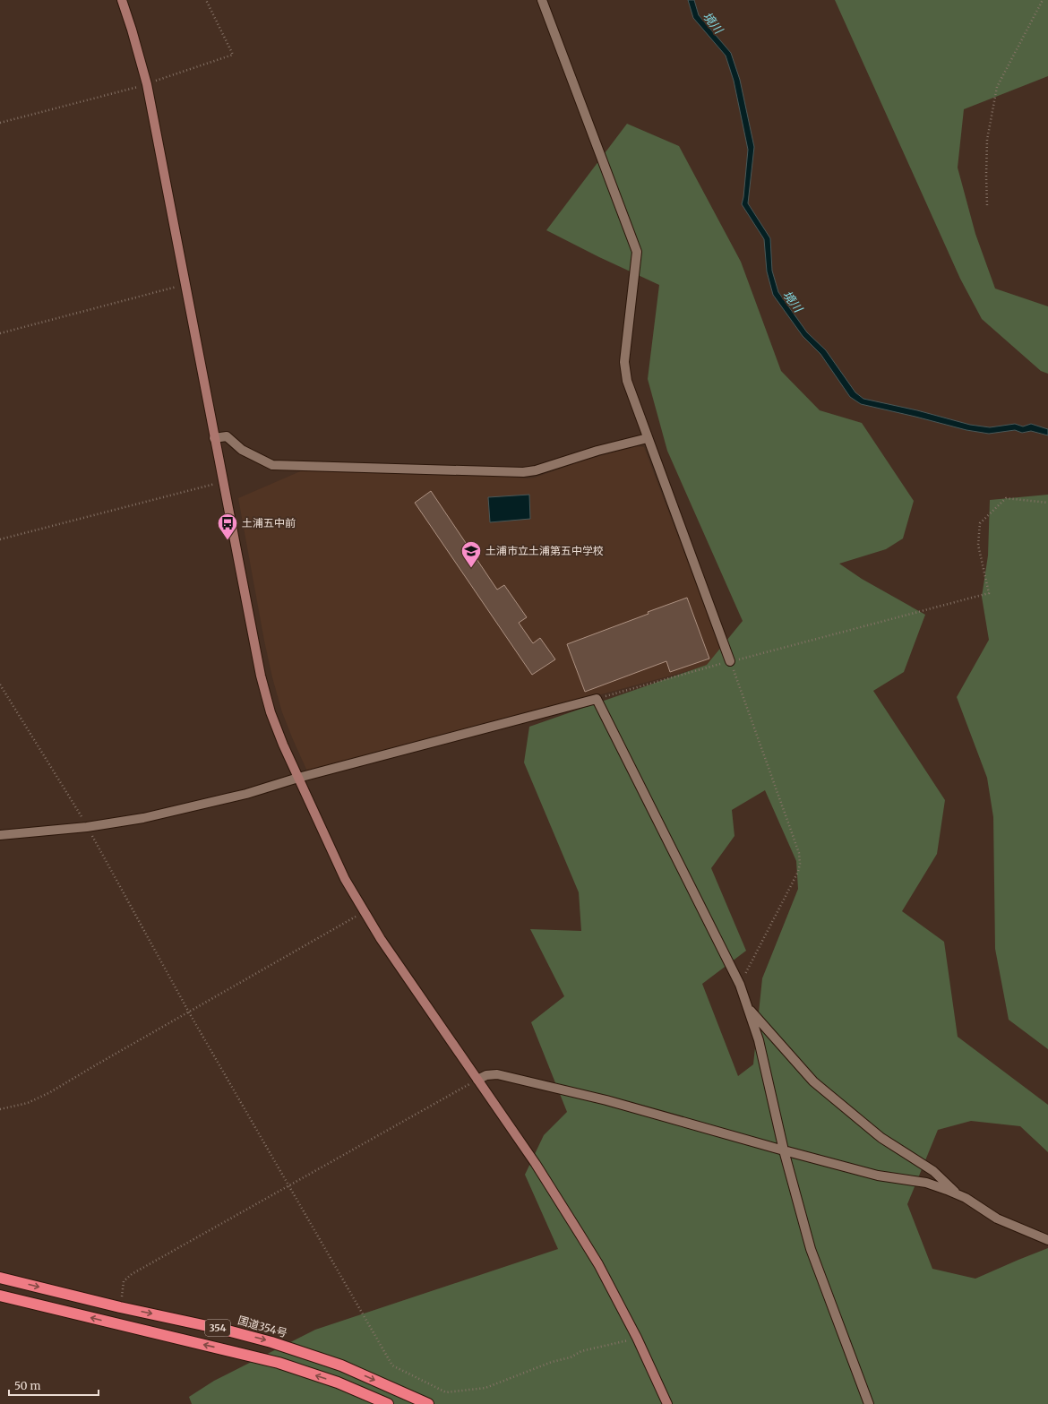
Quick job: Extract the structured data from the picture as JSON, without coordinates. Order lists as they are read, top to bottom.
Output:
{
  "streets": {
    "highway": ["国道354号", "354"]
  },
  "water": ["境川"],
  "places": {
    "bus stop": ["土浦五中前"],
    "school or university": ["土浦市立土浦第五中学校"]
  },
  "scale_bar": "50 m"
}
